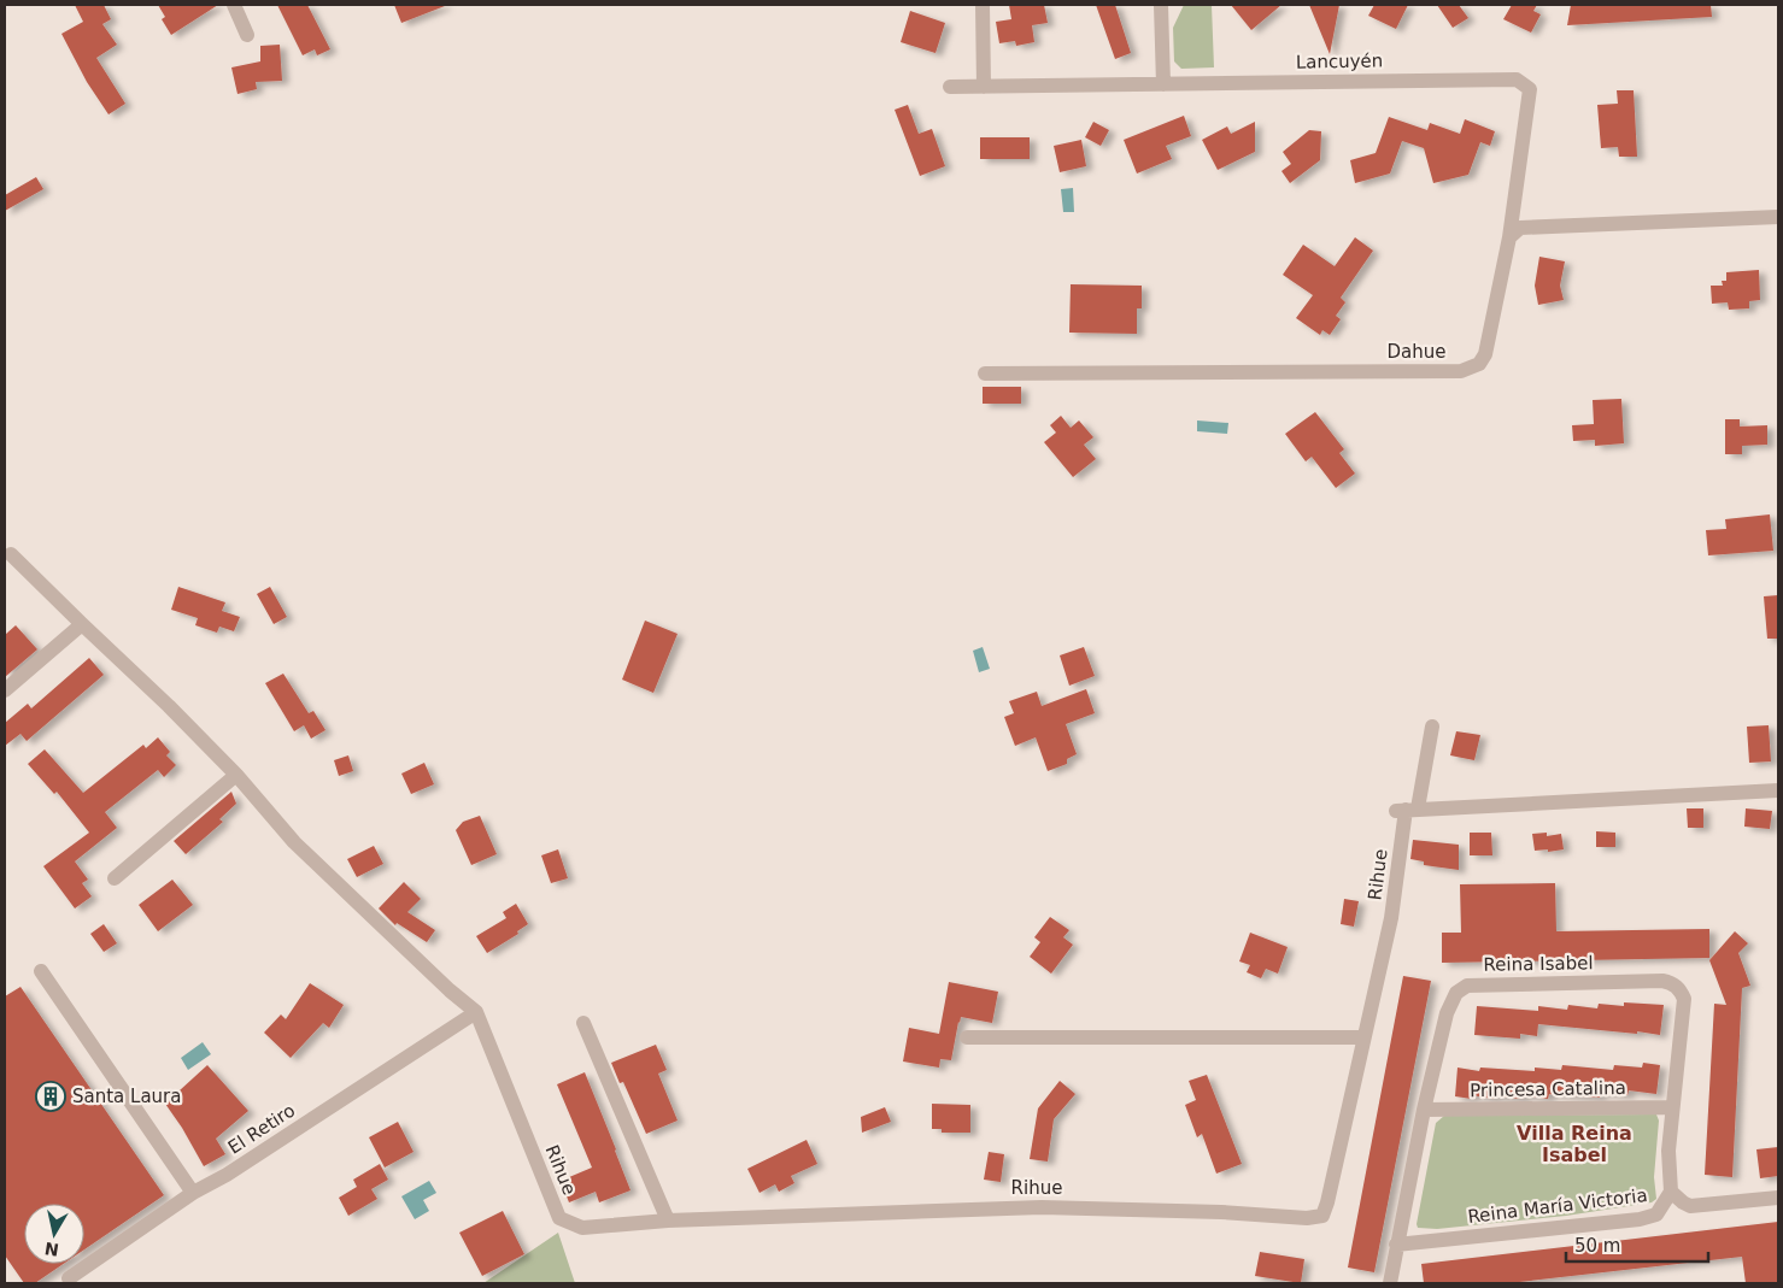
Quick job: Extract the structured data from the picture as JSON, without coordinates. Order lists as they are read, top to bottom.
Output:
{
  "streets": {
    "street": [
      "Lancuyén",
      "Dahue",
      "Rihue",
      "Reina Isabel",
      "Princesa Catalina",
      "El Retiro",
      "Reina María Victoria"
    ]
  },
  "crossings": [
    ["Lancuyén", "Dahue"],
    ["Rihue", "El Retiro"],
    ["Reina Isabel", "Princesa Catalina"],
    ["Reina Isabel", "Reina María Victoria"]
  ],
  "districts": ["Villa Reina Isabel"],
  "places": {
    "building": ["Santa Laura"]
  },
  "scale_bar": "50 m",
  "north": "bottom"
}
